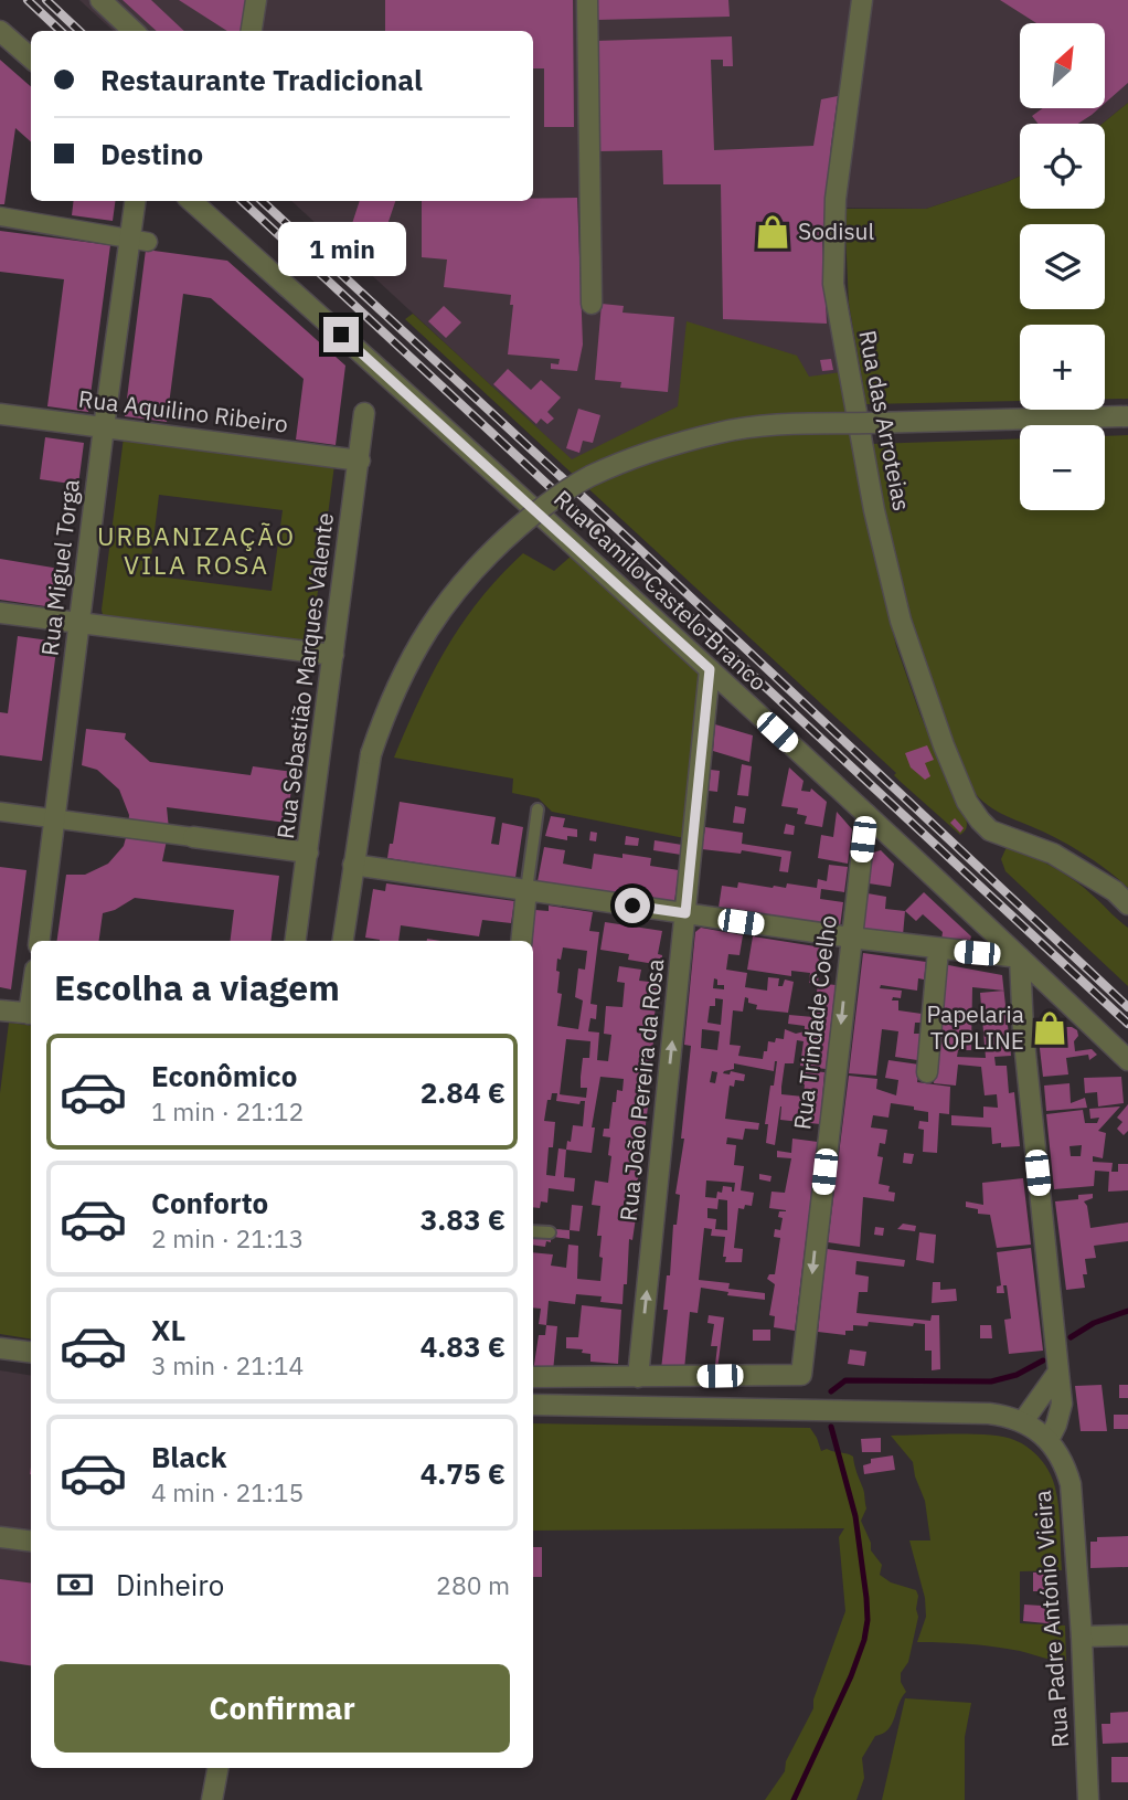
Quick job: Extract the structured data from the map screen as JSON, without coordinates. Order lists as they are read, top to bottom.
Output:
{
  "streets": {
    "street": [
      "Rua Aquilino Ribeiro",
      "Rua das Arroteias",
      "Rua Miguel Torga",
      "Rua Camilo Castelo Branco",
      "Rua Sebastião Marques Valente",
      "Rua Trindade Coelho",
      "Rua João Pereira da Rosa",
      "Rua Padre António Vieira"
    ]
  },
  "crossings": [
    ["Rua Aquilino Ribeiro", "Rua Miguel Torga"],
    ["Rua Aquilino Ribeiro", "Rua Sebastião Marques Valente"],
    ["Rua Camilo Castelo Branco", "Rua Trindade Coelho"],
    ["Rua Camilo Castelo Branco", "Rua João Pereira da Rosa"],
    ["Rua Trindade Coelho", "Rua João Pereira da Rosa"]
  ],
  "one_way": ["Rua Trindade Coelho", "Rua João Pereira da Rosa"],
  "districts": ["URBANIZAÇÃO VILA ROSA"],
  "places": {
    "shop": ["Sodisul", "Papelaria TOPLINE"]
  },
  "north": "top right",
  "page": {
    "map_buttons": ["+", "−"],
    "banner": ["Restaurante Tradicional", "Destino"],
    "bubble": "1 min",
    "heading": "Escolha a viagem",
    "list": [
      {
        "name": "Econômico",
        "note": "1 min · 21:12",
        "value": "2.84 €"
      },
      {
        "name": "Conforto",
        "note": "2 min · 21:13",
        "value": "3.83 €"
      },
      {
        "name": "XL",
        "note": "3 min · 21:14",
        "value": "4.83 €"
      },
      {
        "name": "Black",
        "note": "4 min · 21:15",
        "value": "4.75 €"
      }
    ],
    "pay": ["Dinheiro", "280 m"],
    "buttons": "Confirmar"
  }
}
